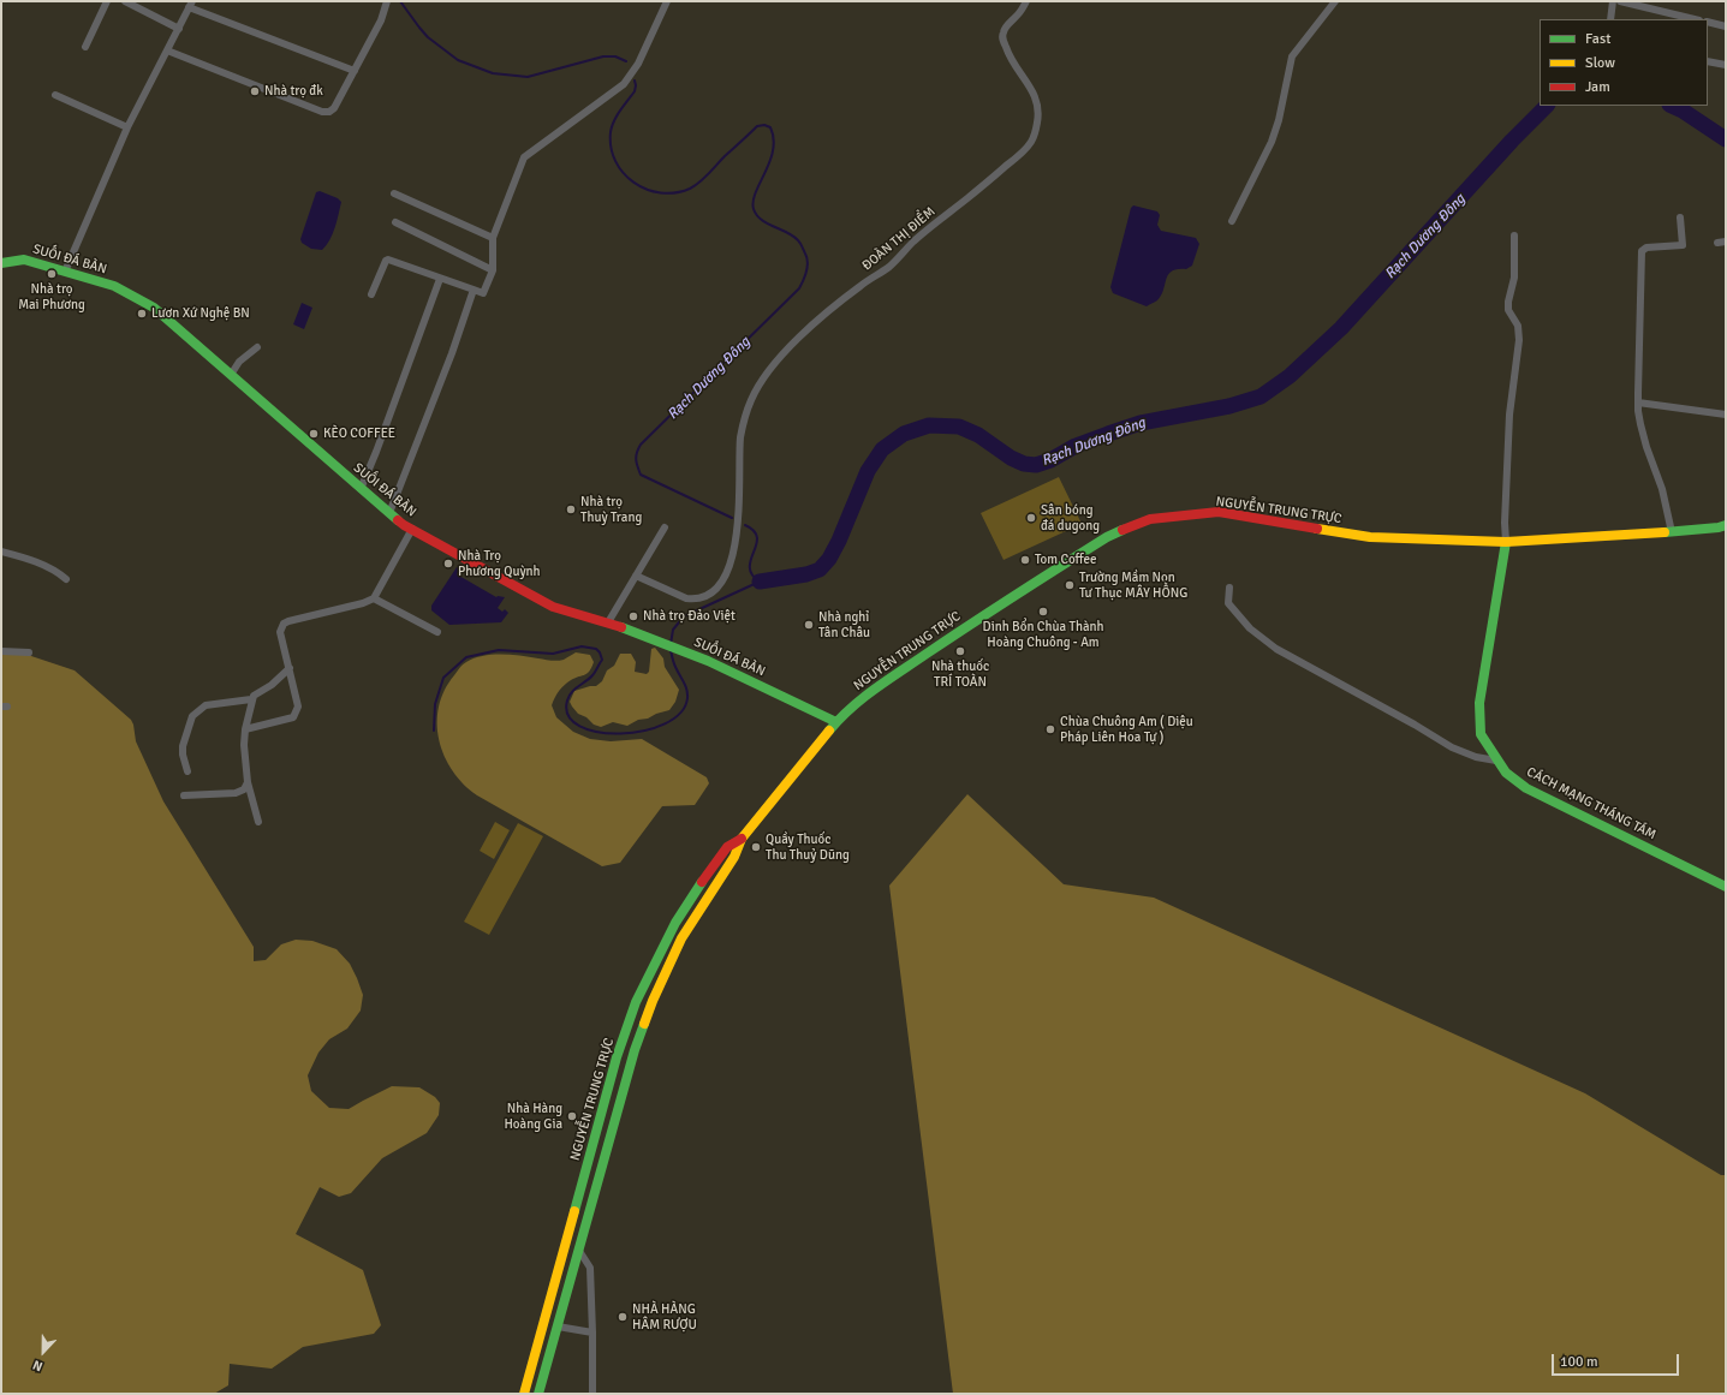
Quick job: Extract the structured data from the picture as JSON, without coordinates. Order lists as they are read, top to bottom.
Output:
{
  "streets": {
    "main road": ["SUỐI ĐÁ BÀN", "NGUYỄN TRUNG TRỰC", "CÁCH MẠNG THÁNG TÁM"],
    "street": ["ĐOÀN THỊ ĐIỂM"]
  },
  "crossings": [
    ["SUỐI ĐÁ BÀN", "NGUYỄN TRUNG TRỰC"],
    ["NGUYỄN TRUNG TRỰC", "CÁCH MẠNG THÁNG TÁM"]
  ],
  "water": ["Rạch Dương Đông"],
  "places": [
    "Nhà trọ đk",
    "Nhà trọ Mai Phương",
    "Lươn Xứ Nghệ BN",
    "KÈO COFFEE",
    "Nhà trọ Thuỳ Trang",
    "Sân bóng đá dugong",
    "Tom Coffee",
    "Nhà Trọ Phương Quỳnh",
    "Trường Mầm Non Tư Thục MÂY HỒNG",
    "Dinh Bổn Chùa Thành Hoàng Chuông - Am",
    "Nhà trọ Đảo Việt",
    "Nhà nghỉ Tân Châu",
    "Nhà thuốc TRÍ TOÀN",
    "Chùa Chuông Am ( Diệu Pháp Liên Hoa Tự )",
    "Quầy Thuốc Thu Thuỷ Dũng",
    "Nhà Hàng Hoàng Gia",
    "NHÀ HÀNG HÂM RƯỢU"
  ],
  "legend": ["Fast", "Slow", "Jam"],
  "scale_bar": "100 m",
  "north": "bottom"
}
